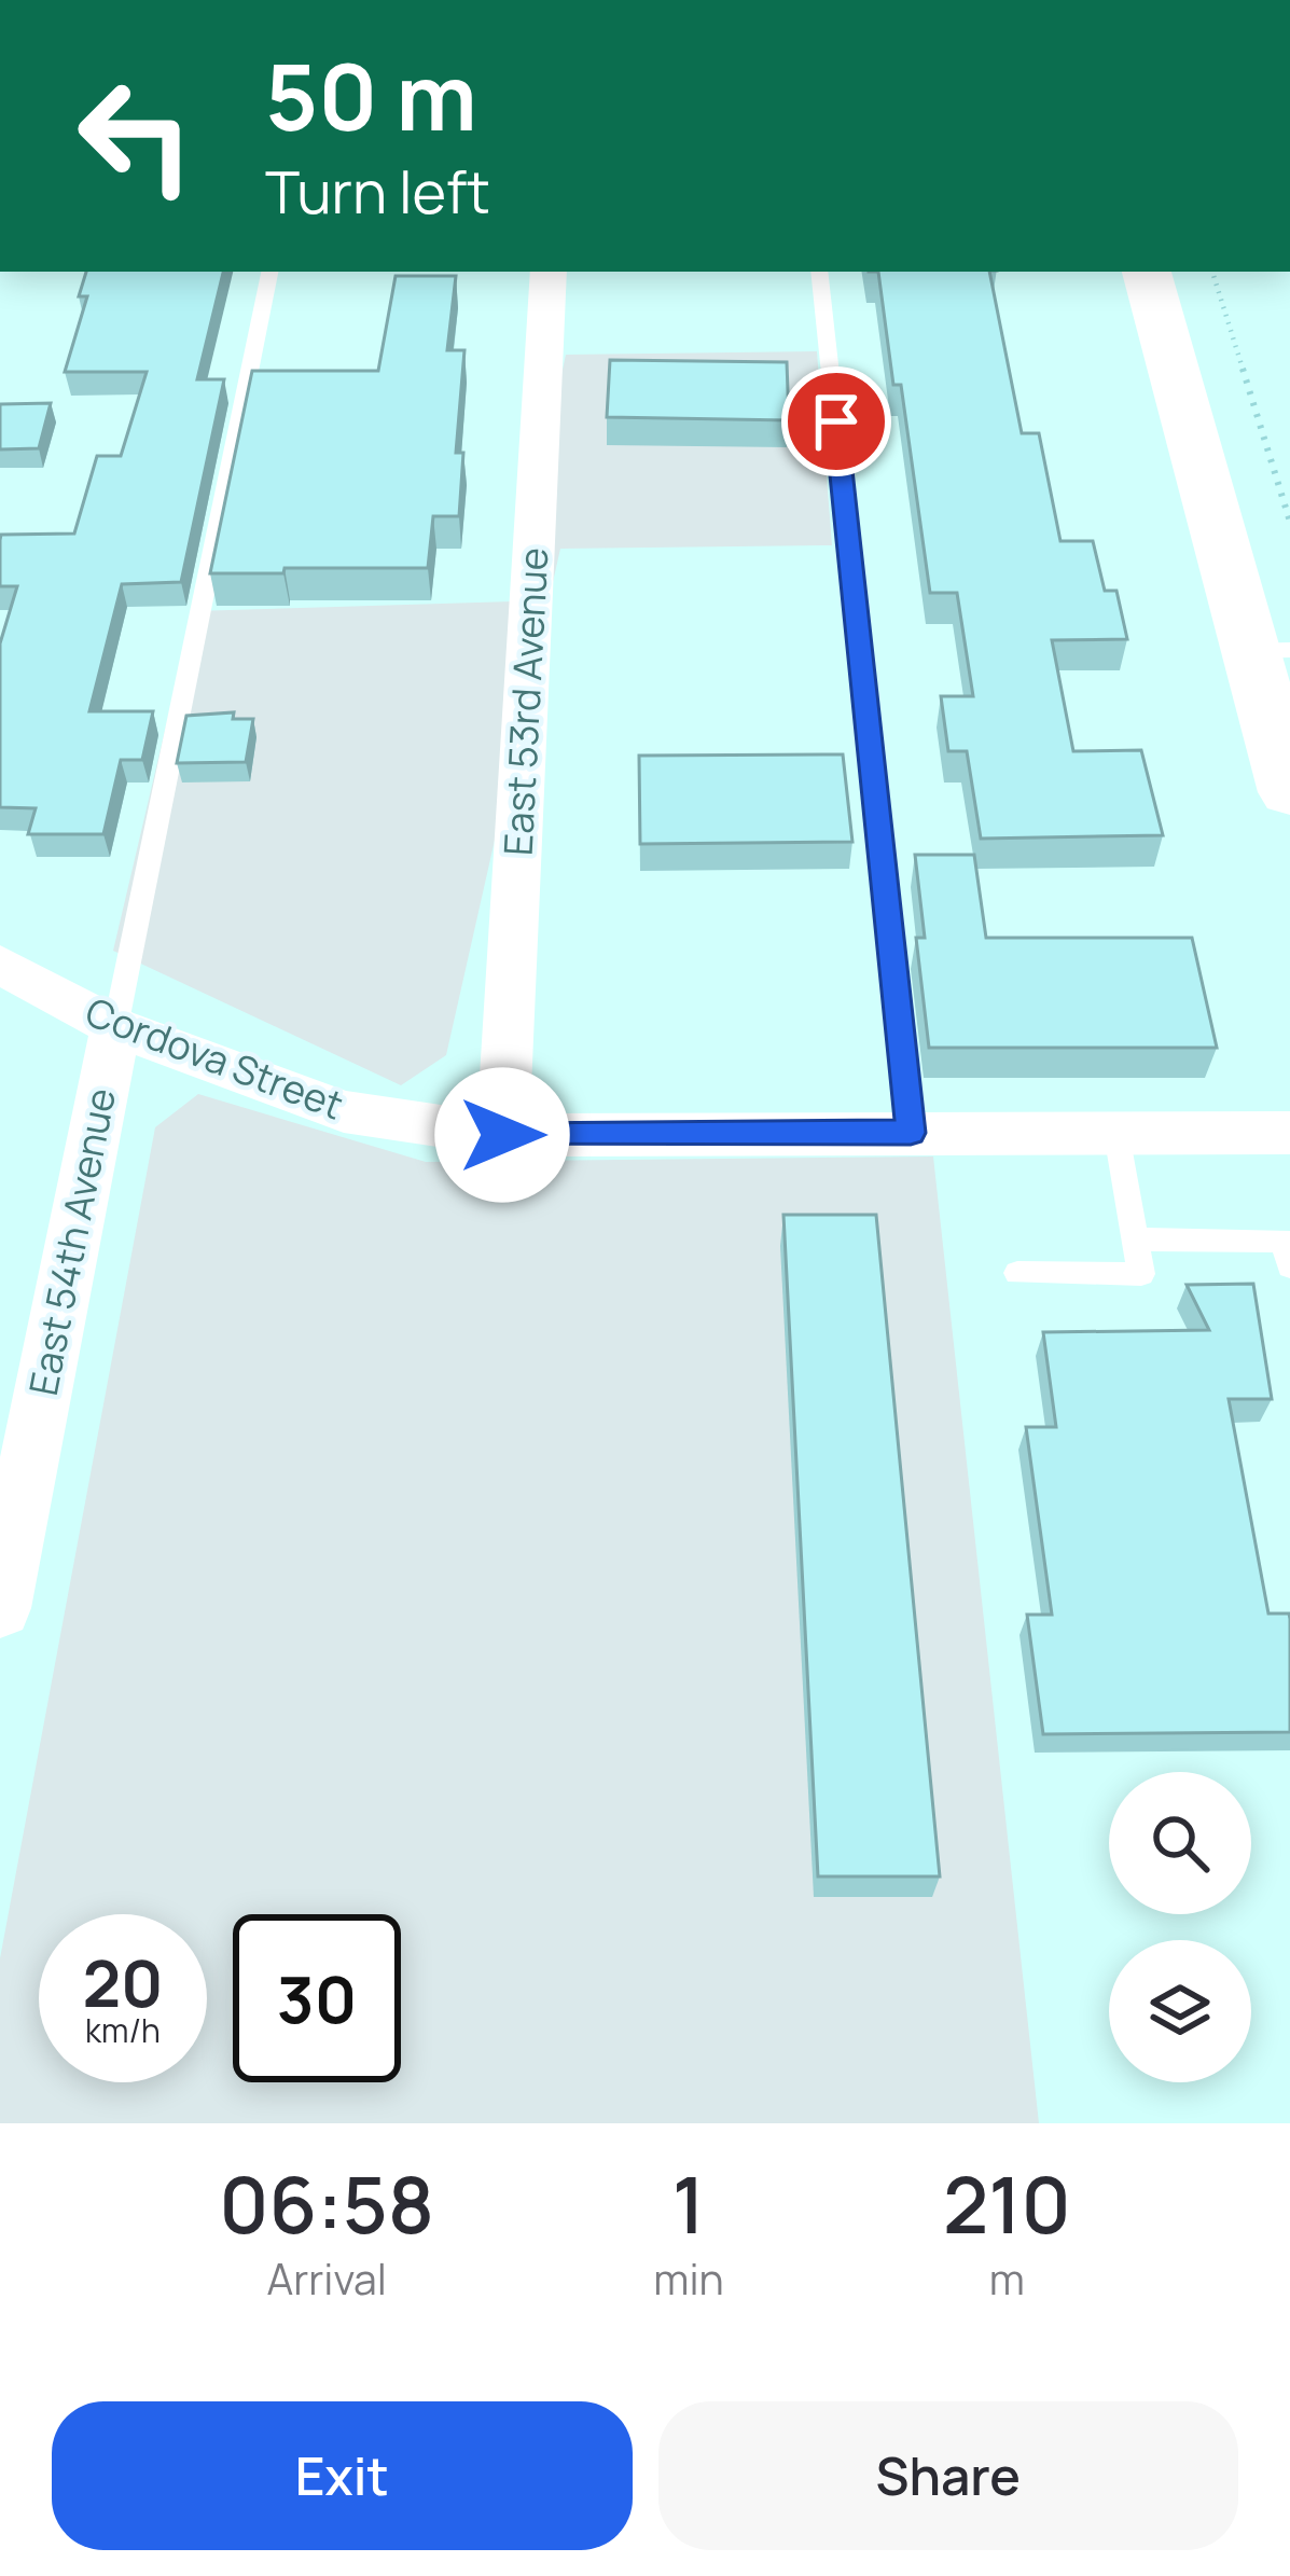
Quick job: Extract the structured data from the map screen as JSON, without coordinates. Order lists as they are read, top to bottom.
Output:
{
  "streets": {
    "street": ["East 53rd Avenue", "Cordova Street", "East 54th Avenue"]
  },
  "crossings": [
    ["East 53rd Avenue", "Cordova Street"],
    ["Cordova Street", "East 54th Avenue"]
  ],
  "page": {
    "turn": ["50 m", "Turn left"],
    "speed": "20 km/h",
    "limit": "30",
    "eta": [
      "06:58",
      "Arrival",
      "1",
      "min",
      "210",
      "m"
    ],
    "buttons": ["Exit", "Share"]
  }
}
